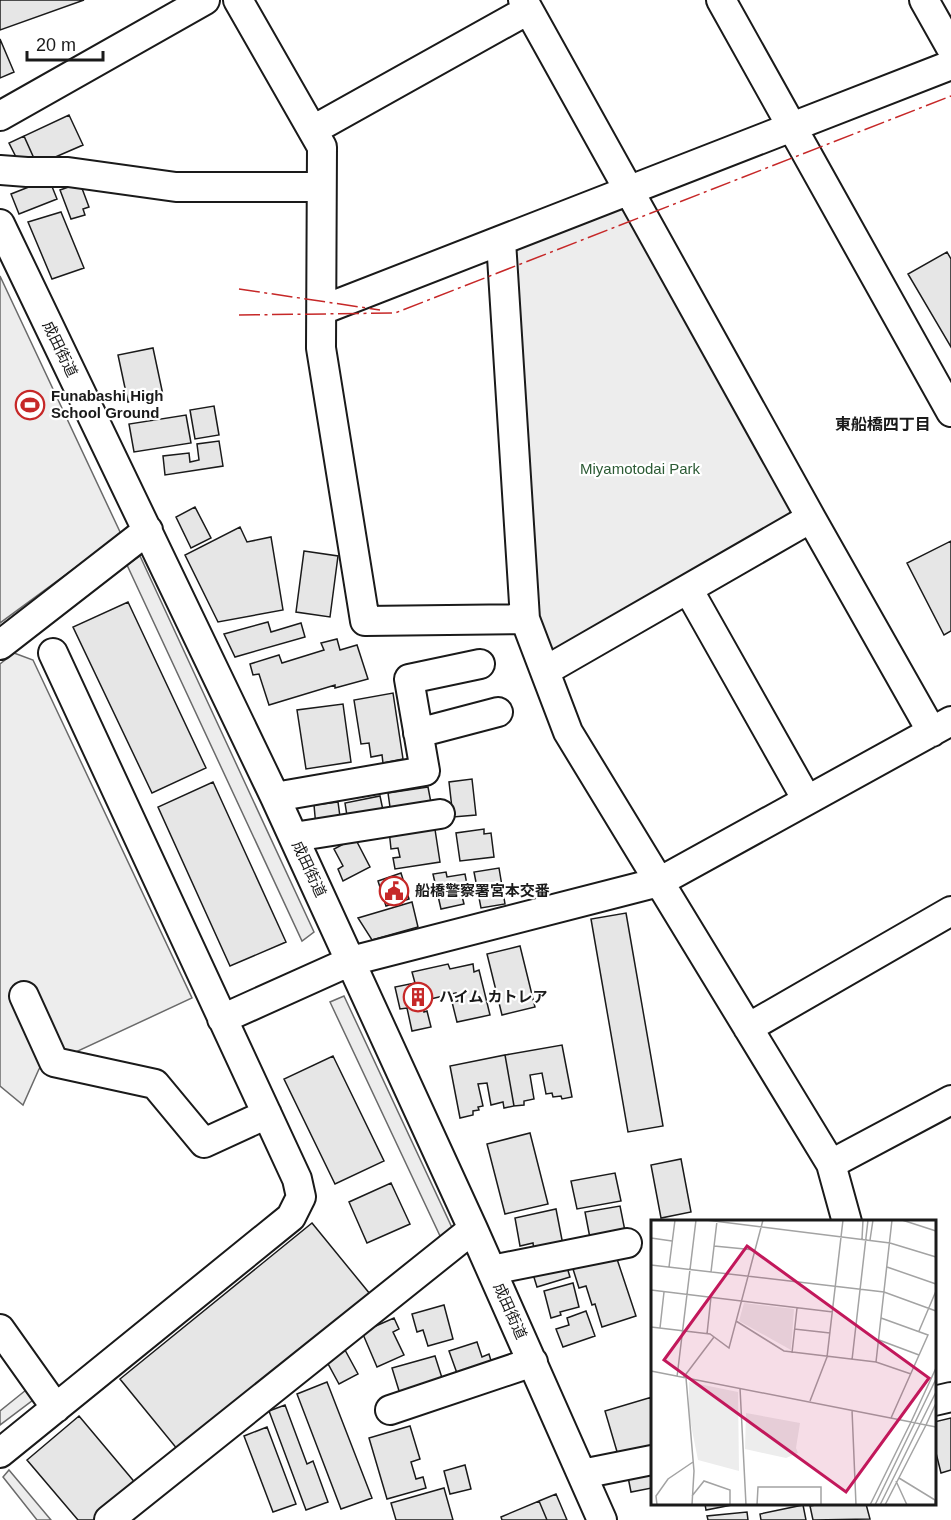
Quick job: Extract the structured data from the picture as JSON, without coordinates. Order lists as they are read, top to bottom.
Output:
{
  "streets": {
    "street": ["成田街道"]
  },
  "districts": ["東船橋四丁目"],
  "parks": ["Miyamotodai Park"],
  "places": {
    "sports": ["Funabashi High School Ground"],
    "public building": ["船橋警察署宮本交番"],
    "building": ["ハイム カトレア"]
  },
  "scale_bar": "20 m"
}
